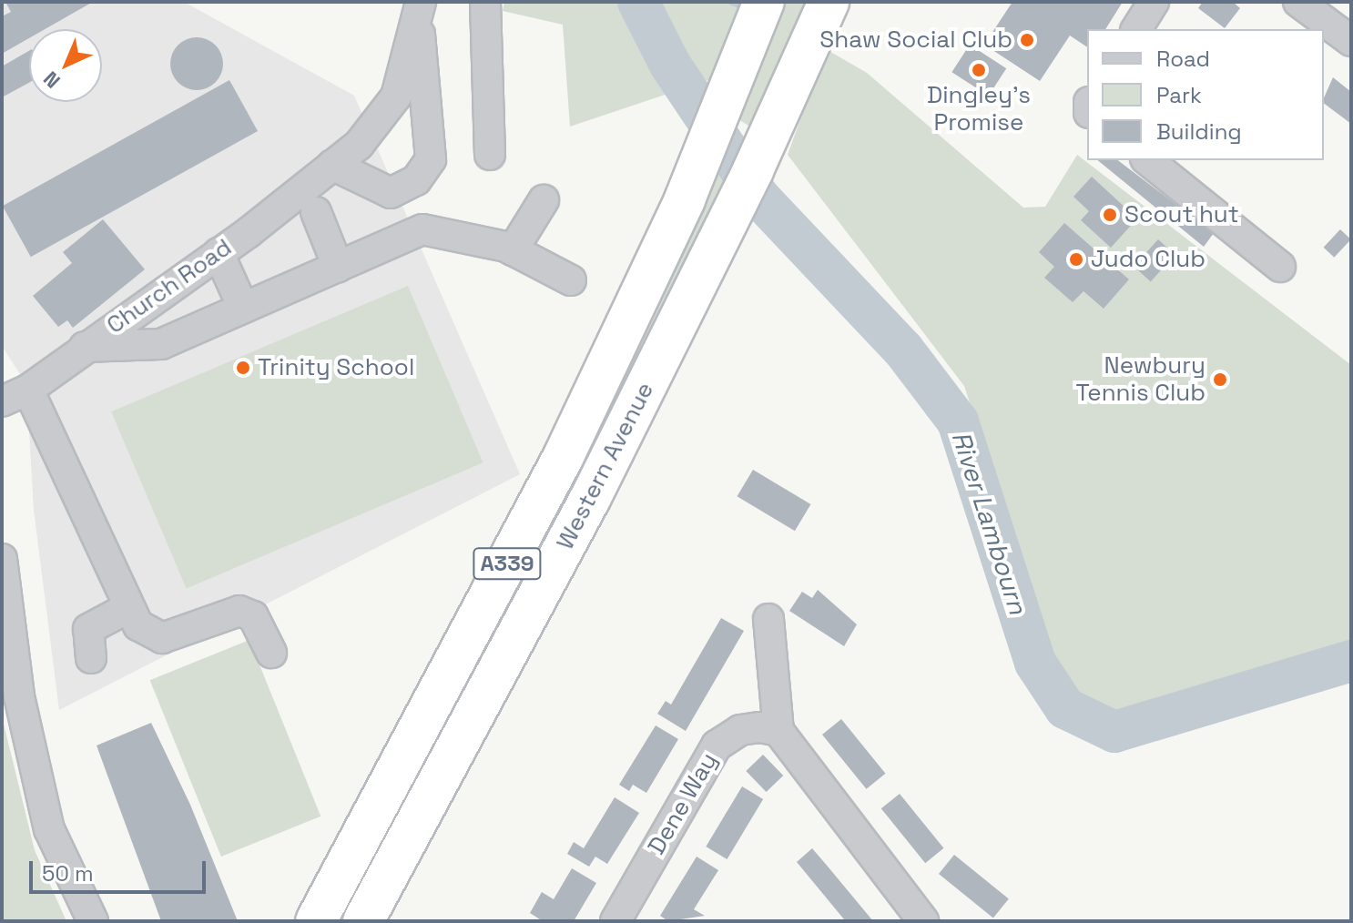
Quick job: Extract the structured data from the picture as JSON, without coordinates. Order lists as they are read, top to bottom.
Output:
{
  "streets": {
    "highway": ["Western Avenue", "A339"],
    "street": ["Church Road", "Dene Way"]
  },
  "water": ["River Lambourn"],
  "places": [
    "Shaw Social Club",
    "Dingley's Promise",
    "Scout hut",
    "Judo Club",
    "Trinity School",
    "Newbury Tennis Club"
  ],
  "legend": ["Road", "Park", "Building"],
  "scale_bar": "50 m",
  "north": "bottom left"
}
